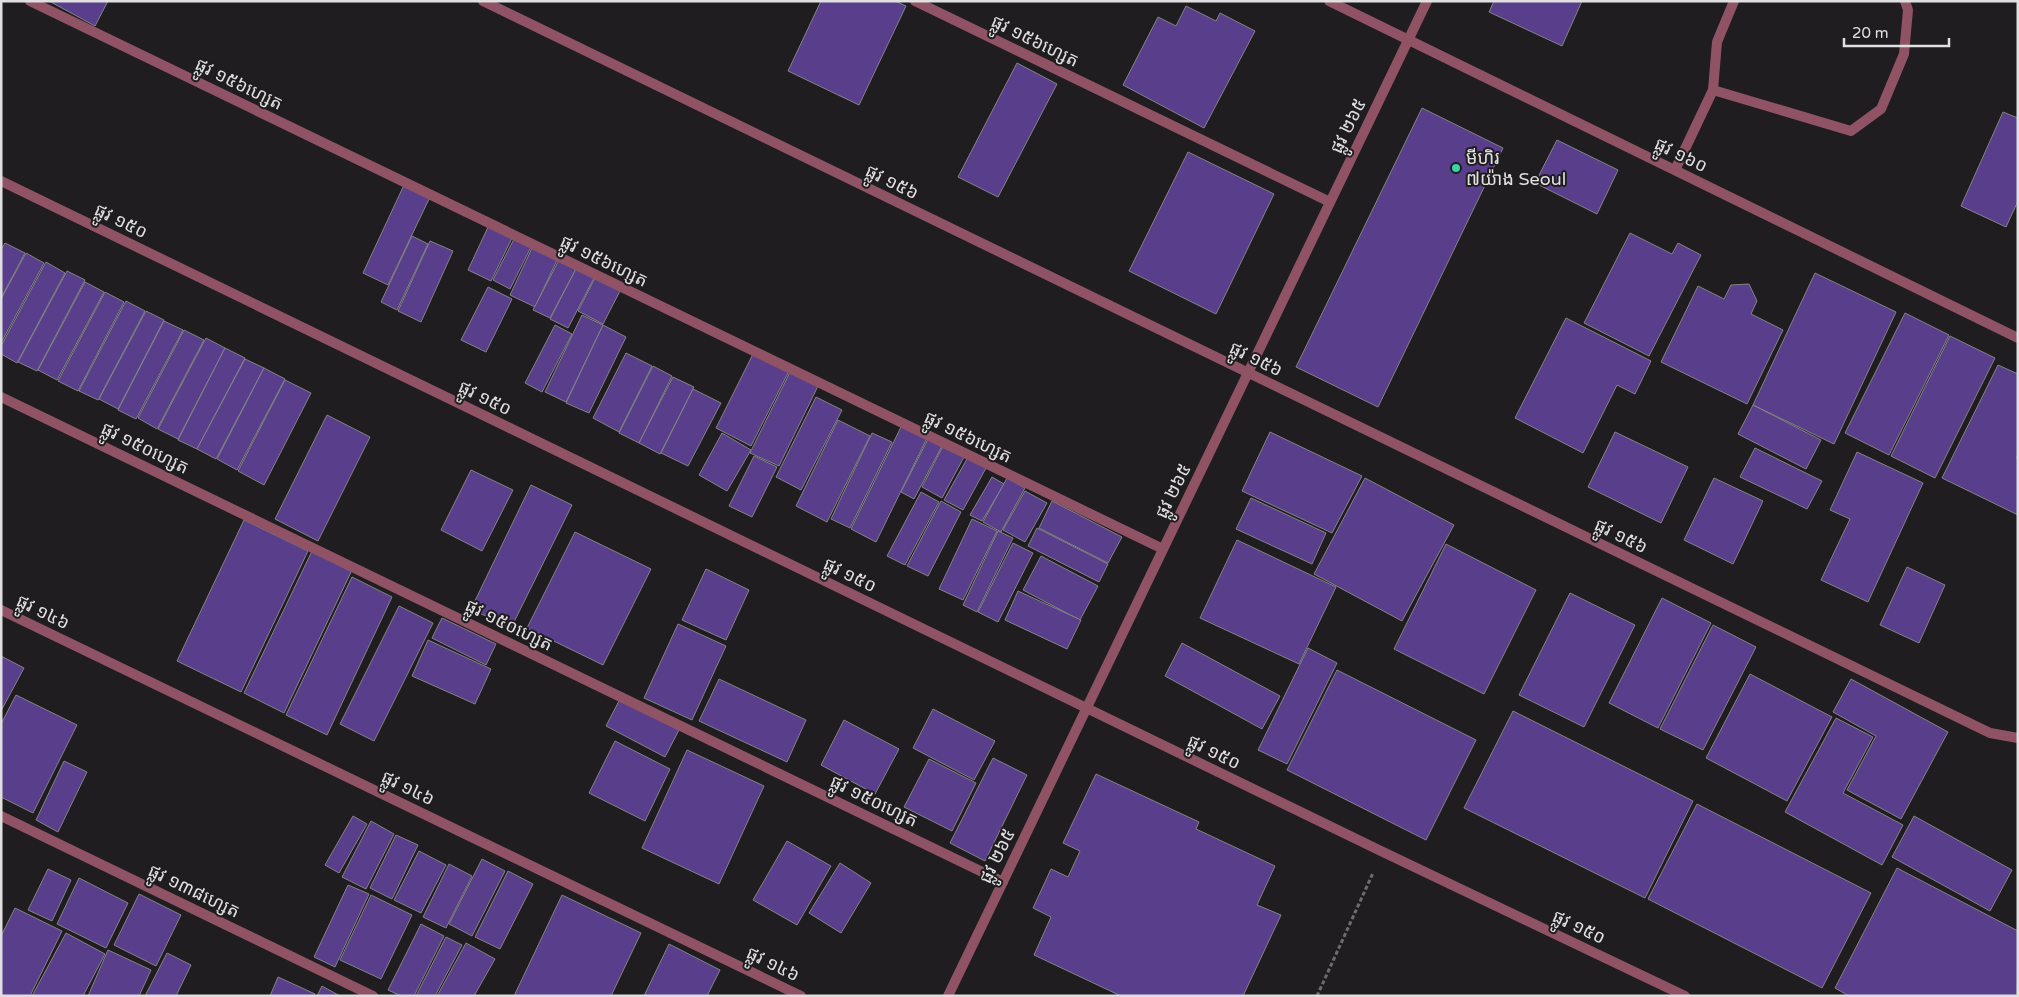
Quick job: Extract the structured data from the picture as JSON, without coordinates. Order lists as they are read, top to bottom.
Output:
{
  "streets": {
    "street": [
      "ផ្លូវ ១៥៦ហ្សេត",
      "ផ្លូវ ២៦៥",
      "ផ្លូវ ១៦០",
      "ផ្លូវ ១៥៦",
      "ផ្លូវ ១៥០",
      "ផ្លូវ ១៥០ហ្សេត",
      "ផ្លូវ ១៤៦",
      "ផ្លូវ ១៣៨ហ្សេត"
    ]
  },
  "crossings": [
    ["ផ្លូវ ១៥៦ហ្សេត", "ផ្លូវ ២៦៥"],
    ["ផ្លូវ ២៦៥", "ផ្លូវ ១៦០"],
    ["ផ្លូវ ២៦៥", "ផ្លូវ ១៥៦"],
    ["ផ្លូវ ២៦៥", "ផ្លូវ ១៥០"],
    ["ផ្លូវ ២៦៥", "ផ្លូវ ១៥០ហ្សេត"]
  ],
  "places": ["មីហិរ ៧យ៉ាង Seoul"],
  "scale_bar": "20 m"
}
